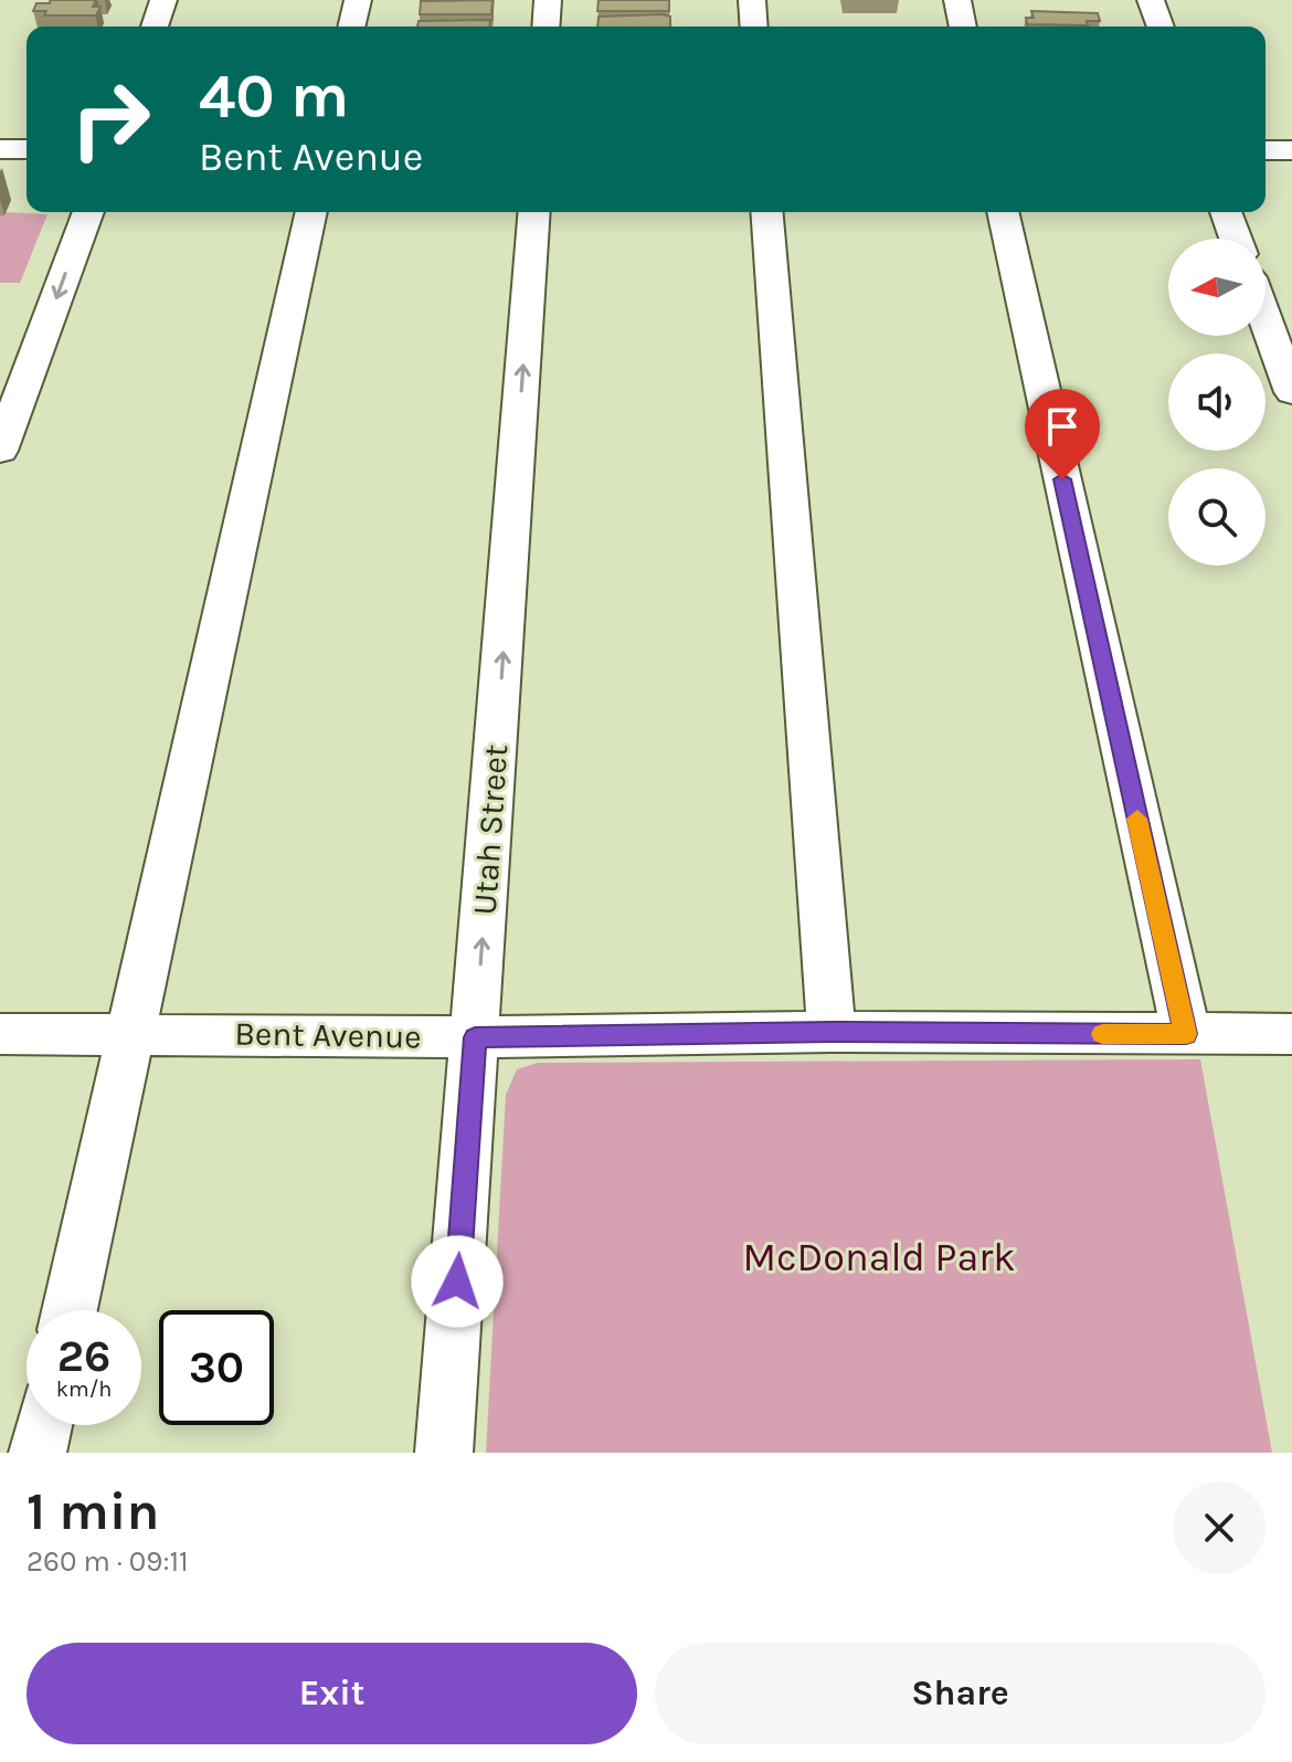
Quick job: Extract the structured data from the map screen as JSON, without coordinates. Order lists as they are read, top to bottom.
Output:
{
  "streets": {
    "street": ["Utah Street", "Bent Avenue"]
  },
  "crossings": [
    ["Utah Street", "Bent Avenue"]
  ],
  "parks": ["McDonald Park"],
  "north": "left",
  "page": {
    "turn": ["40 m", "Bent Avenue"],
    "speed": "26 km/h",
    "limit": "30",
    "heading": ["1 min", "260 m · 09:11"],
    "buttons": ["Exit", "Share"]
  }
}
